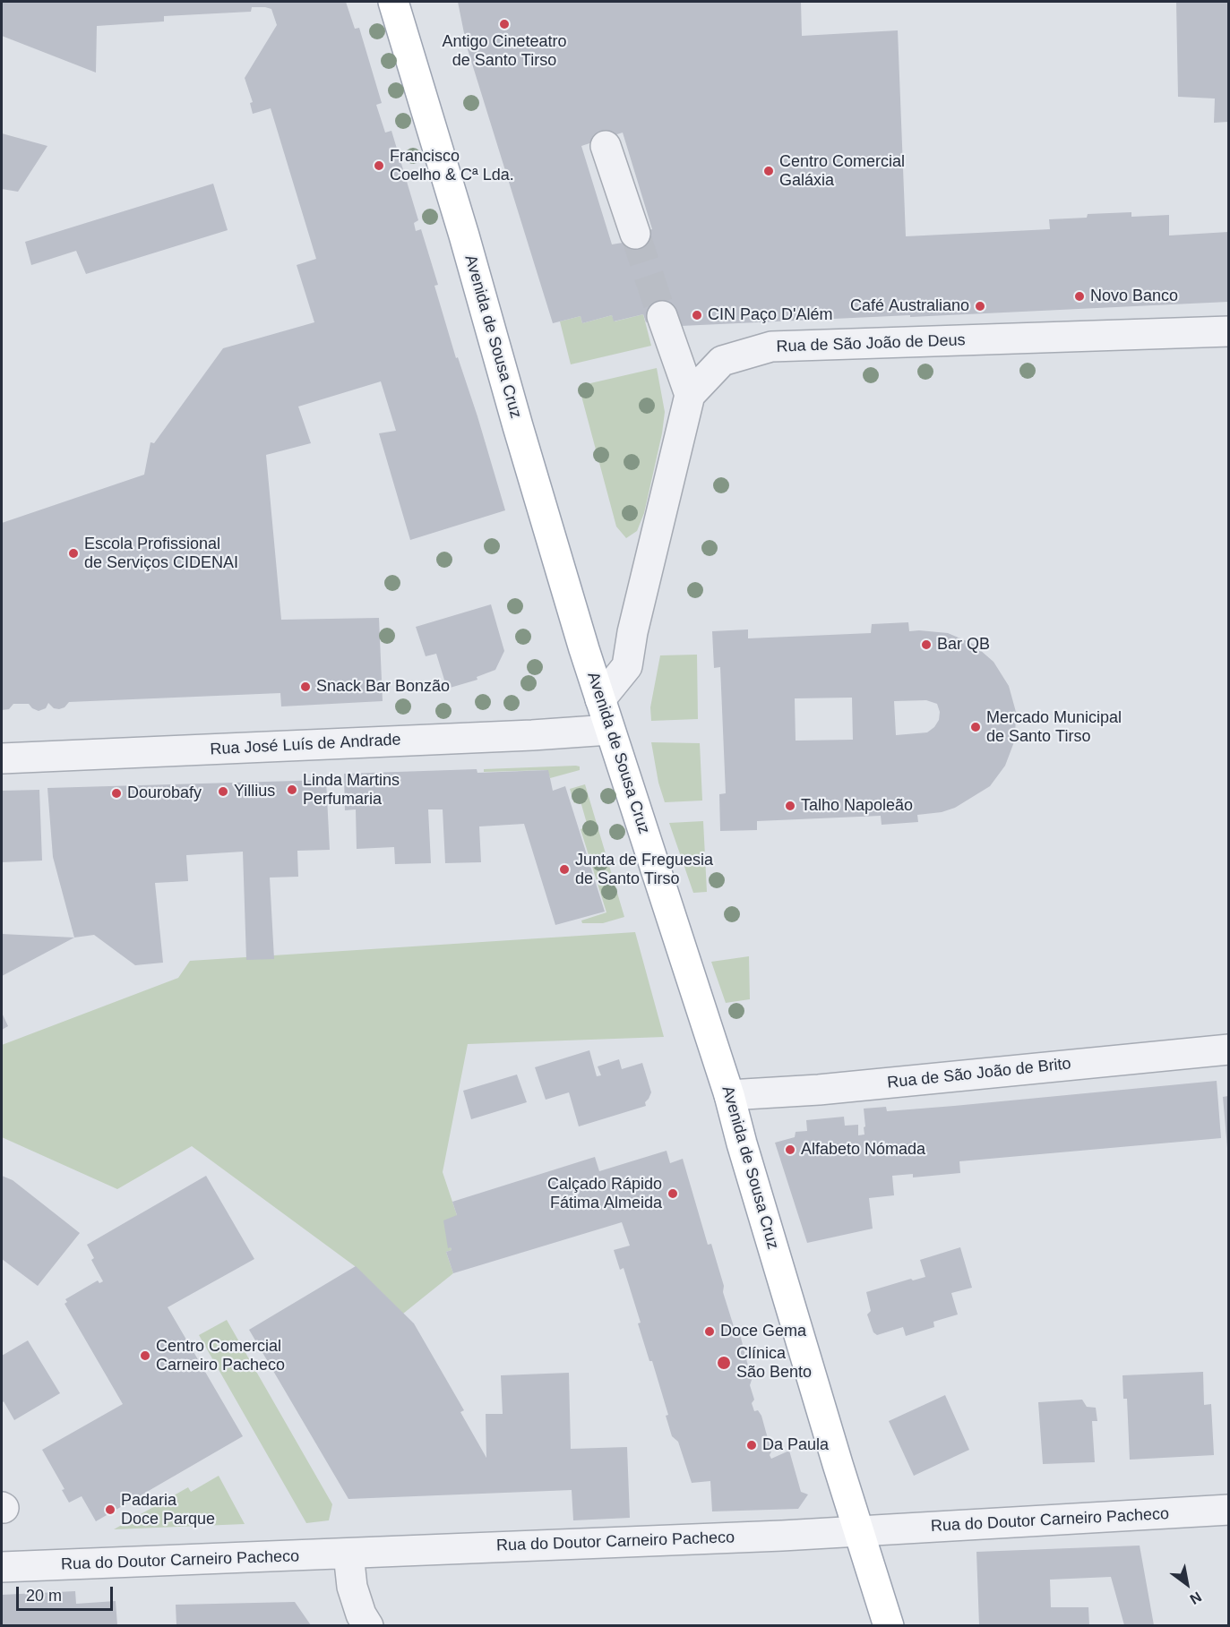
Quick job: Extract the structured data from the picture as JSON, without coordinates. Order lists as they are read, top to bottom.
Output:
{
  "streets": {
    "main road": ["Avenida de Sousa Cruz"],
    "street": [
      "Rua de São João de Deus",
      "Rua José Luís de Andrade",
      "Rua de São João de Brito",
      "Rua do Doutor Carneiro Pacheco"
    ]
  },
  "crossings": [
    ["Avenida de Sousa Cruz", "Rua de São João de Deus"],
    ["Avenida de Sousa Cruz", "Rua José Luís de Andrade"],
    ["Avenida de Sousa Cruz", "Rua de São João de Brito"],
    ["Avenida de Sousa Cruz", "Rua do Doutor Carneiro Pacheco"]
  ],
  "places": [
    "Antigo Cineteatro de Santo Tirso",
    "Francisco Coelho & Cª Lda.",
    "Centro Comercial Galáxia",
    "Novo Banco",
    "Café Australiano",
    "CIN Paço D'Além",
    "Escola Profissional de Serviços CIDENAI",
    "Bar QB",
    "Snack Bar Bonzão",
    "Mercado Municipal de Santo Tirso",
    "Linda Martins Perfumaria",
    "Yillius",
    "Dourobafy",
    "Talho Napoleão",
    "Junta de Freguesia de Santo Tirso",
    "Alfabeto Nómada",
    "Calçado Rápido Fátima Almeida",
    "Doce Gema",
    "Centro Comercial Carneiro Pacheco",
    "Clínica São Bento",
    "Da Paula",
    "Padaria Doce Parque"
  ],
  "scale_bar": "20 m",
  "north": "bottom right"
}
